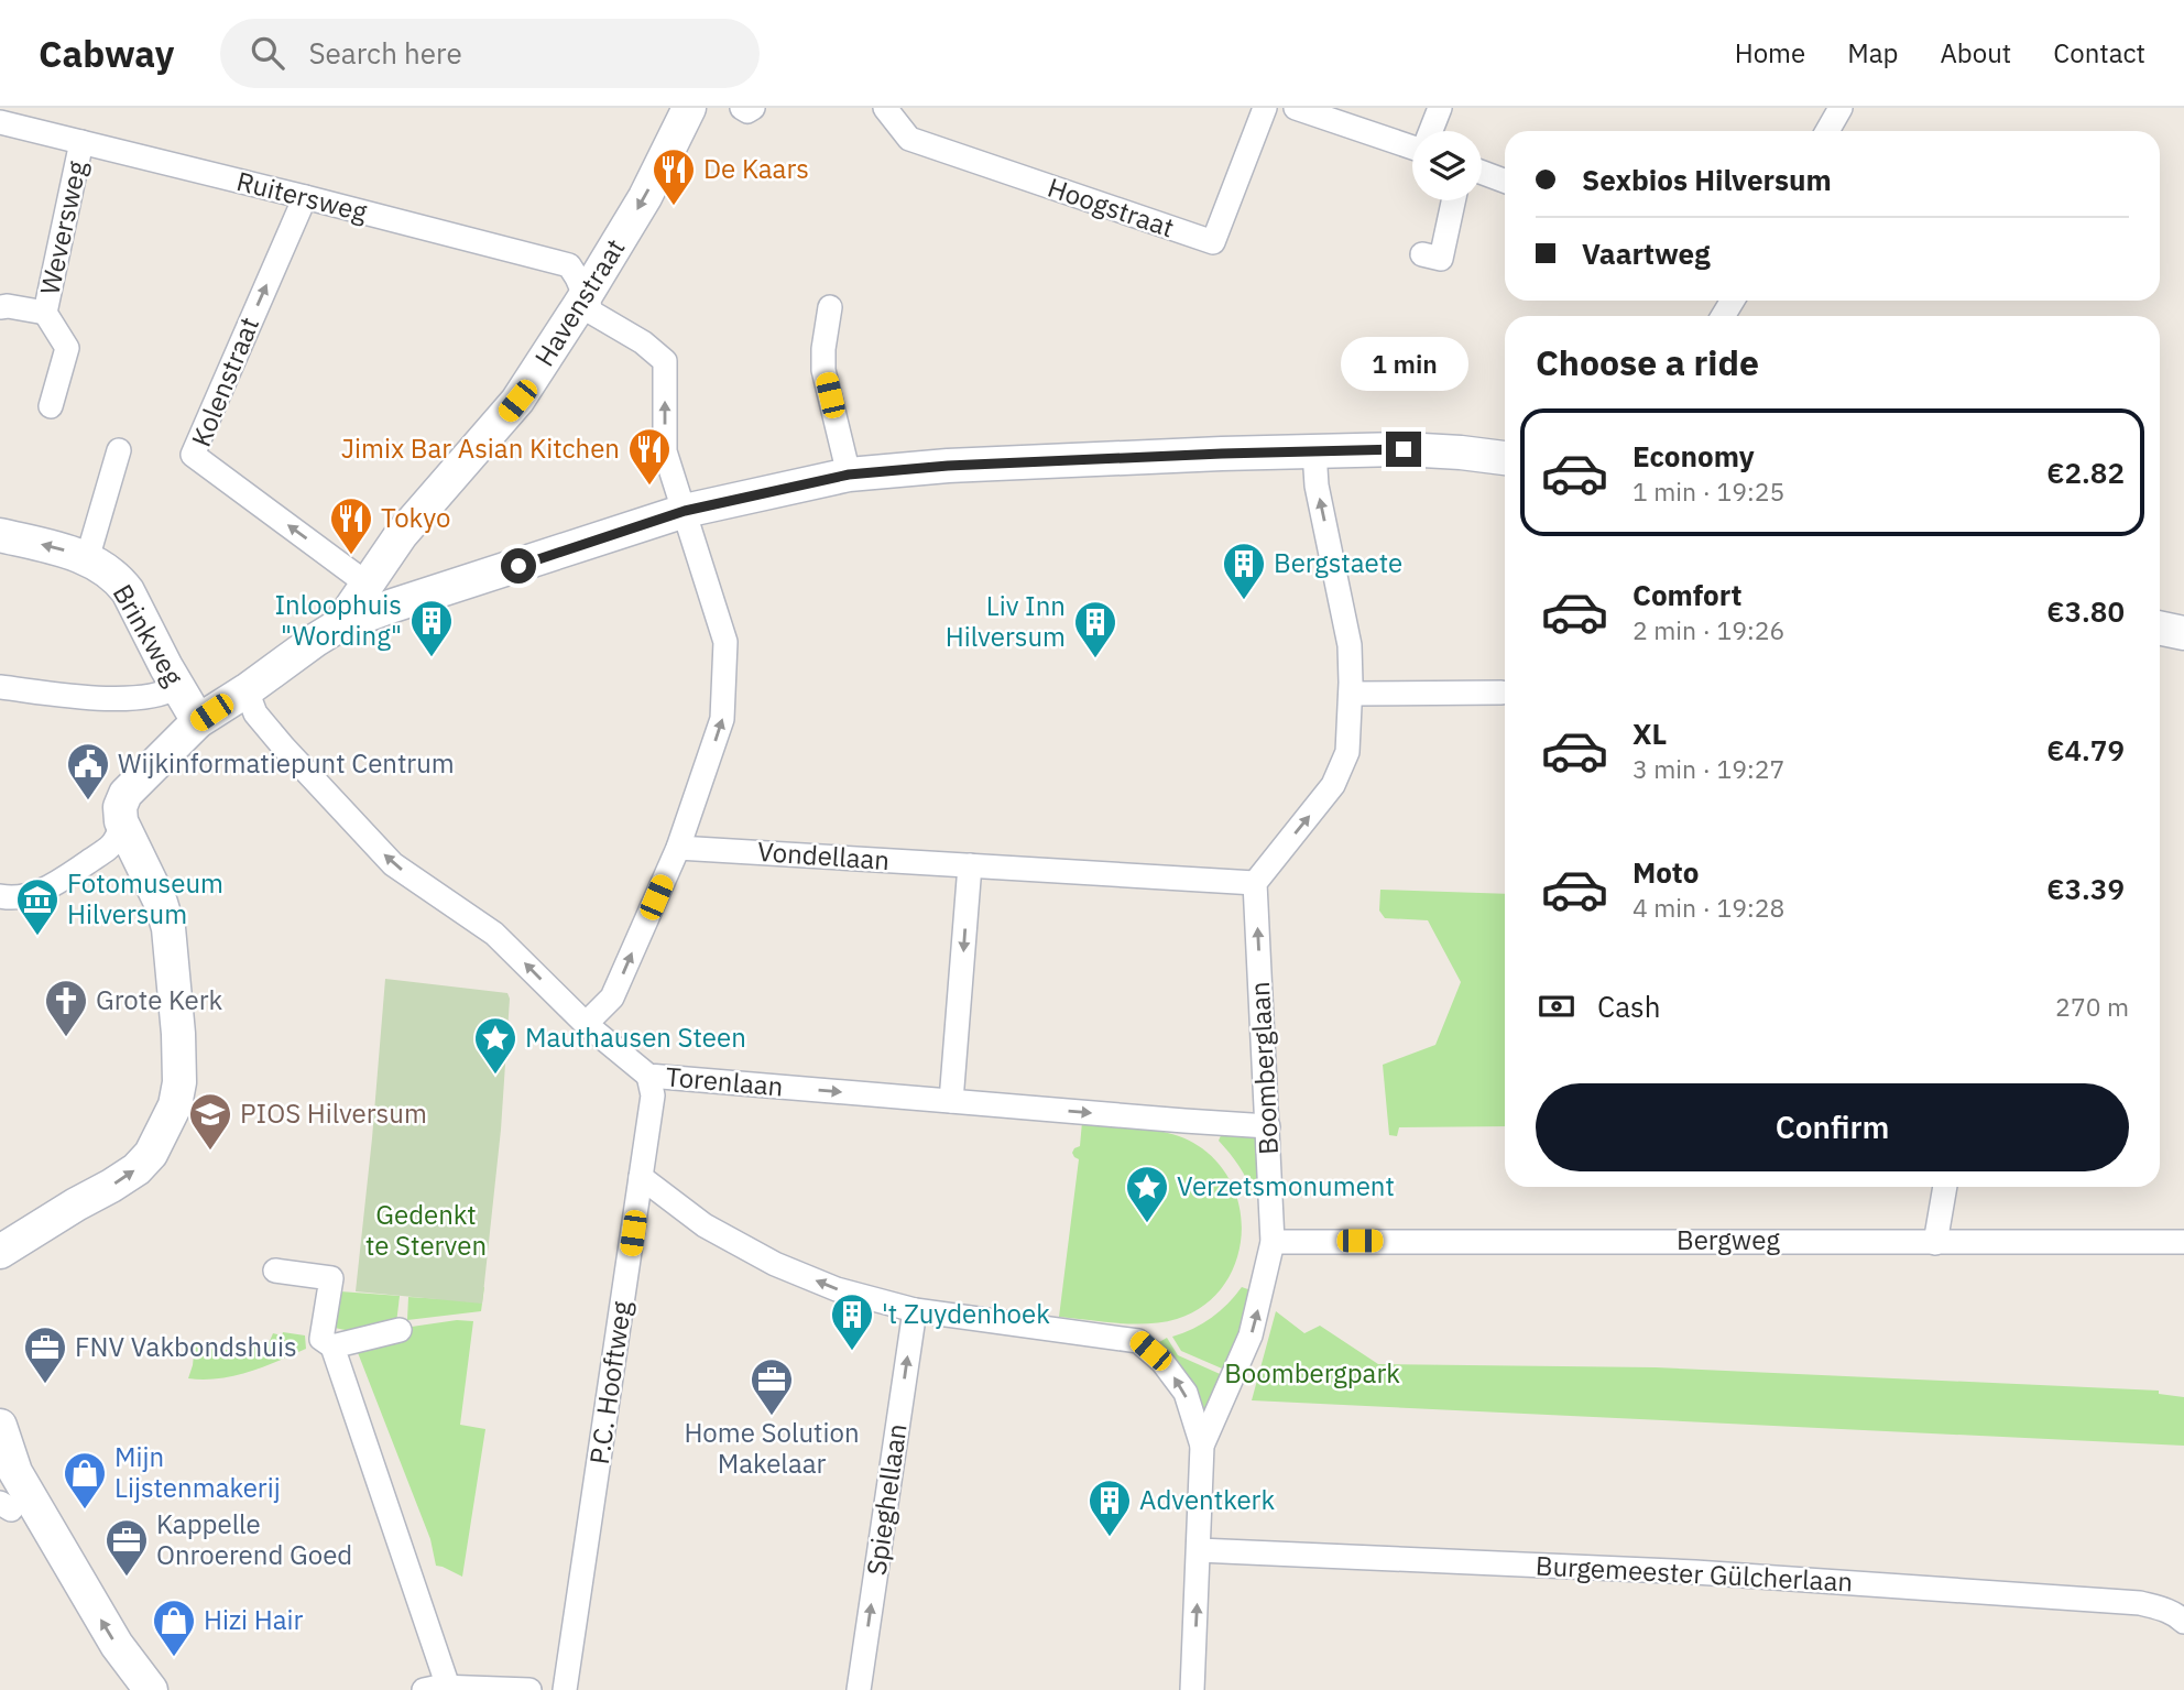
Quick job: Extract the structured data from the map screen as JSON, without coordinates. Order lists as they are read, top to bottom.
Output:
{
  "streets": {
    "street": [
      "Ruitersweg",
      "Hoogstraat",
      "Weversweg",
      "Havenstraat",
      "Kolenstraat",
      "Brinkweg",
      "Vondellaan",
      "Boomberglaan",
      "Torenlaan",
      "Bergweg",
      "P.C. Hooftweg",
      "Spieghellaan",
      "Burgemeester Gülcherlaan"
    ]
  },
  "crossings": [
    ["Ruitersweg", "Weversweg"],
    ["Ruitersweg", "Havenstraat"],
    ["Ruitersweg", "Kolenstraat"],
    ["Havenstraat", "Kolenstraat"],
    ["Vondellaan", "Boomberglaan"],
    ["Boomberglaan", "Torenlaan"],
    ["Boomberglaan", "Bergweg"],
    ["Boomberglaan", "Burgemeester Gülcherlaan"],
    ["Torenlaan", "P.C. Hooftweg"]
  ],
  "one_way": ["Boomberglaan", "Spieghellaan"],
  "parks": ["Gedenkt te Sterven", "Boombergpark"],
  "places": {
    "restaurant": ["De Kaars", "Jimix Bar Asian Kitchen", "Tokyo"],
    "building": [
      "Bergstaete",
      "Inloophuis \"Wording\"",
      "Liv Inn Hilversum",
      "'t Zuydenhoek",
      "Adventkerk"
    ],
    "public building": ["Wijkinformatiepunt Centrum"],
    "museum": ["Fotomuseum Hilversum"],
    "church": ["Grote Kerk"],
    "place": ["Mauthausen Steen", "Verzetsmonument"],
    "school or university": ["PIOS Hilversum"],
    "office": ["FNV Vakbondshuis", "Home Solution Makelaar", "Kappelle Onroerend Goed"],
    "shop": ["Mijn Lijstenmakerij", "Hizi Hair"]
  },
  "page": {
    "header": "Cabway",
    "search": "Search here",
    "nav": [
      "Home",
      "Map",
      "About",
      "Contact"
    ],
    "banner": ["Sexbios Hilversum", "Vaartweg"],
    "heading": "Choose a ride",
    "bubble": "1 min",
    "list": [
      {
        "name": "Economy",
        "note": "1 min · 19:25",
        "value": "€2.82"
      },
      {
        "name": "Comfort",
        "note": "2 min · 19:26",
        "value": "€3.80"
      },
      {
        "name": "XL",
        "note": "3 min · 19:27",
        "value": "€4.79"
      },
      {
        "name": "Moto",
        "note": "4 min · 19:28",
        "value": "€3.39"
      }
    ],
    "pay": ["Cash", "270 m"],
    "buttons": "Confirm"
  }
}
